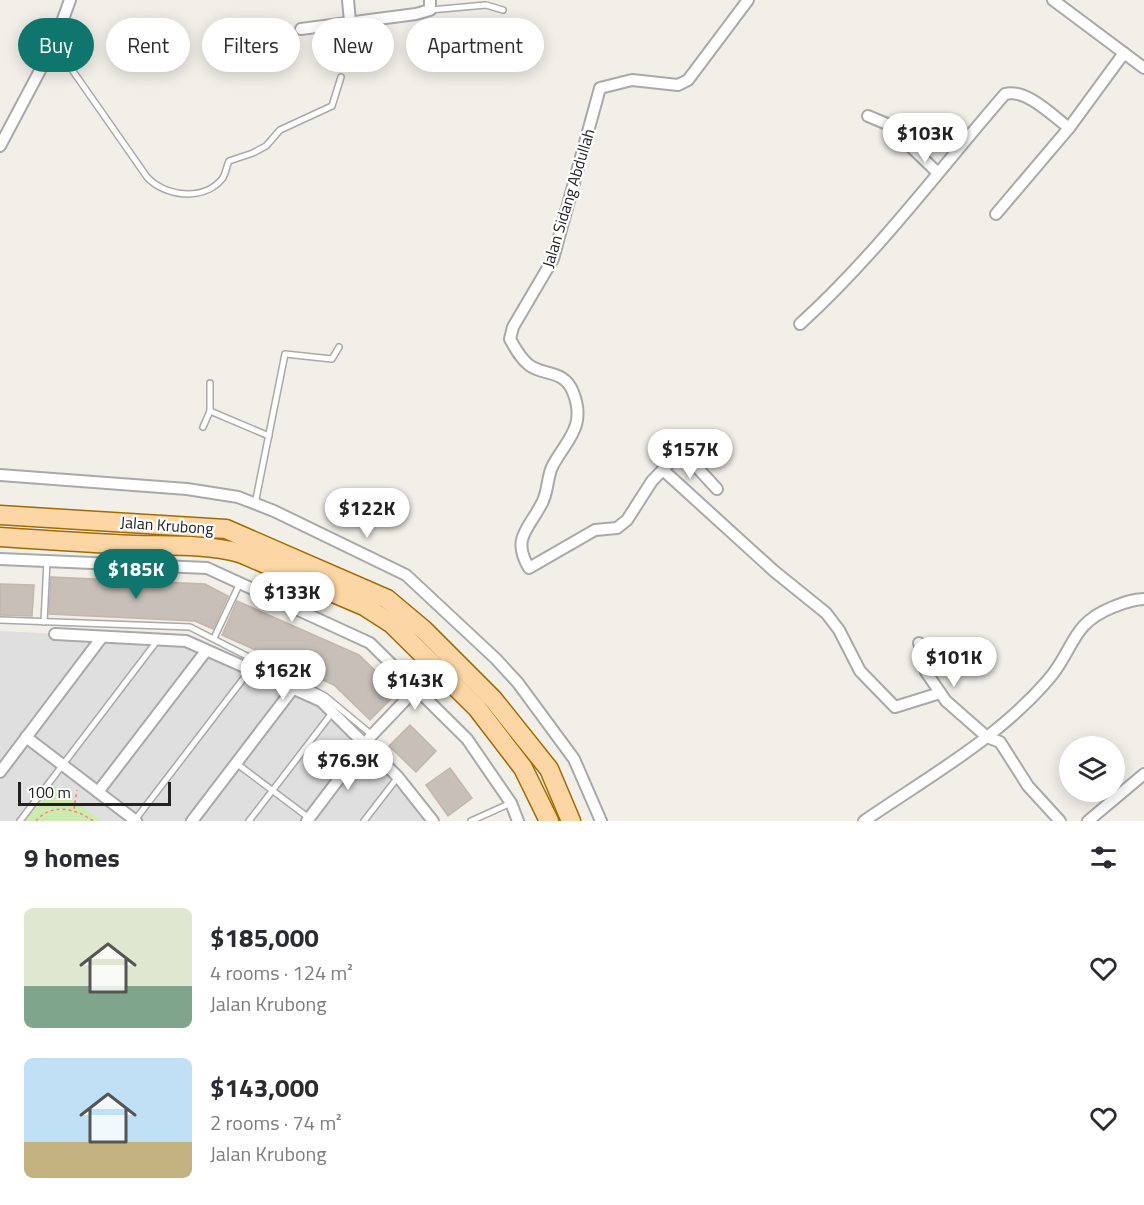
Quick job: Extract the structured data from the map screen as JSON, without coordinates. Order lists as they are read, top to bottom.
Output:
{
  "streets": {
    "main road": ["Jalan Krubong"],
    "street": ["Jalan Sidang Abdullah"]
  },
  "scale_bar": "100 m",
  "page": {
    "chip": [
      "Buy",
      "Rent",
      "Filters",
      "New",
      "Apartment"
    ],
    "price": [
      "$103K",
      "$157K",
      "$122K",
      "$185K",
      "$133K",
      "$101K",
      "$162K",
      "$143K",
      "$76.9K"
    ],
    "scale": "100 m",
    "heading": "9 homes",
    "list": [
      {
        "name": "$185,000",
        "note": "4 rooms · 124 m² · Jalan Krubong"
      },
      {
        "name": "$143,000",
        "note": "2 rooms · 74 m² · Jalan Krubong"
      }
    ]
  }
}
